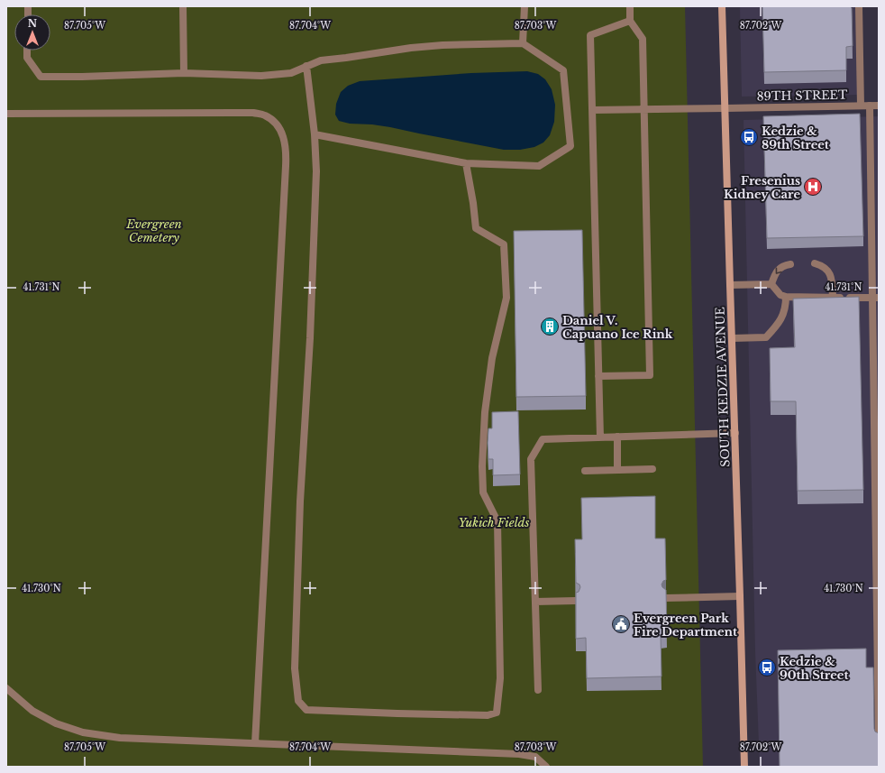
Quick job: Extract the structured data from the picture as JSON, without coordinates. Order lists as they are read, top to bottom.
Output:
{
  "streets": {
    "main road": ["SOUTH KEDZIE AVENUE"],
    "street": ["89TH STREET"]
  },
  "crossings": [
    ["89TH STREET", "SOUTH KEDZIE AVENUE"]
  ],
  "parks": ["Evergreen Cemetery", "Yukich Fields"],
  "places": {
    "bus stop": ["Kedzie & 89th Street", "Kedzie & 90th Street"],
    "hospital": ["Fresenius Kidney Care"],
    "building": ["Daniel V. Capuano Ice Rink"],
    "public building": ["Evergreen Park Fire Department"]
  },
  "north": "top",
  "coordinates": [
    "87.705°W",
    "87.704°W",
    "87.703°W",
    "87.702°W",
    "41.731°N",
    "41.730°N"
  ]
}
